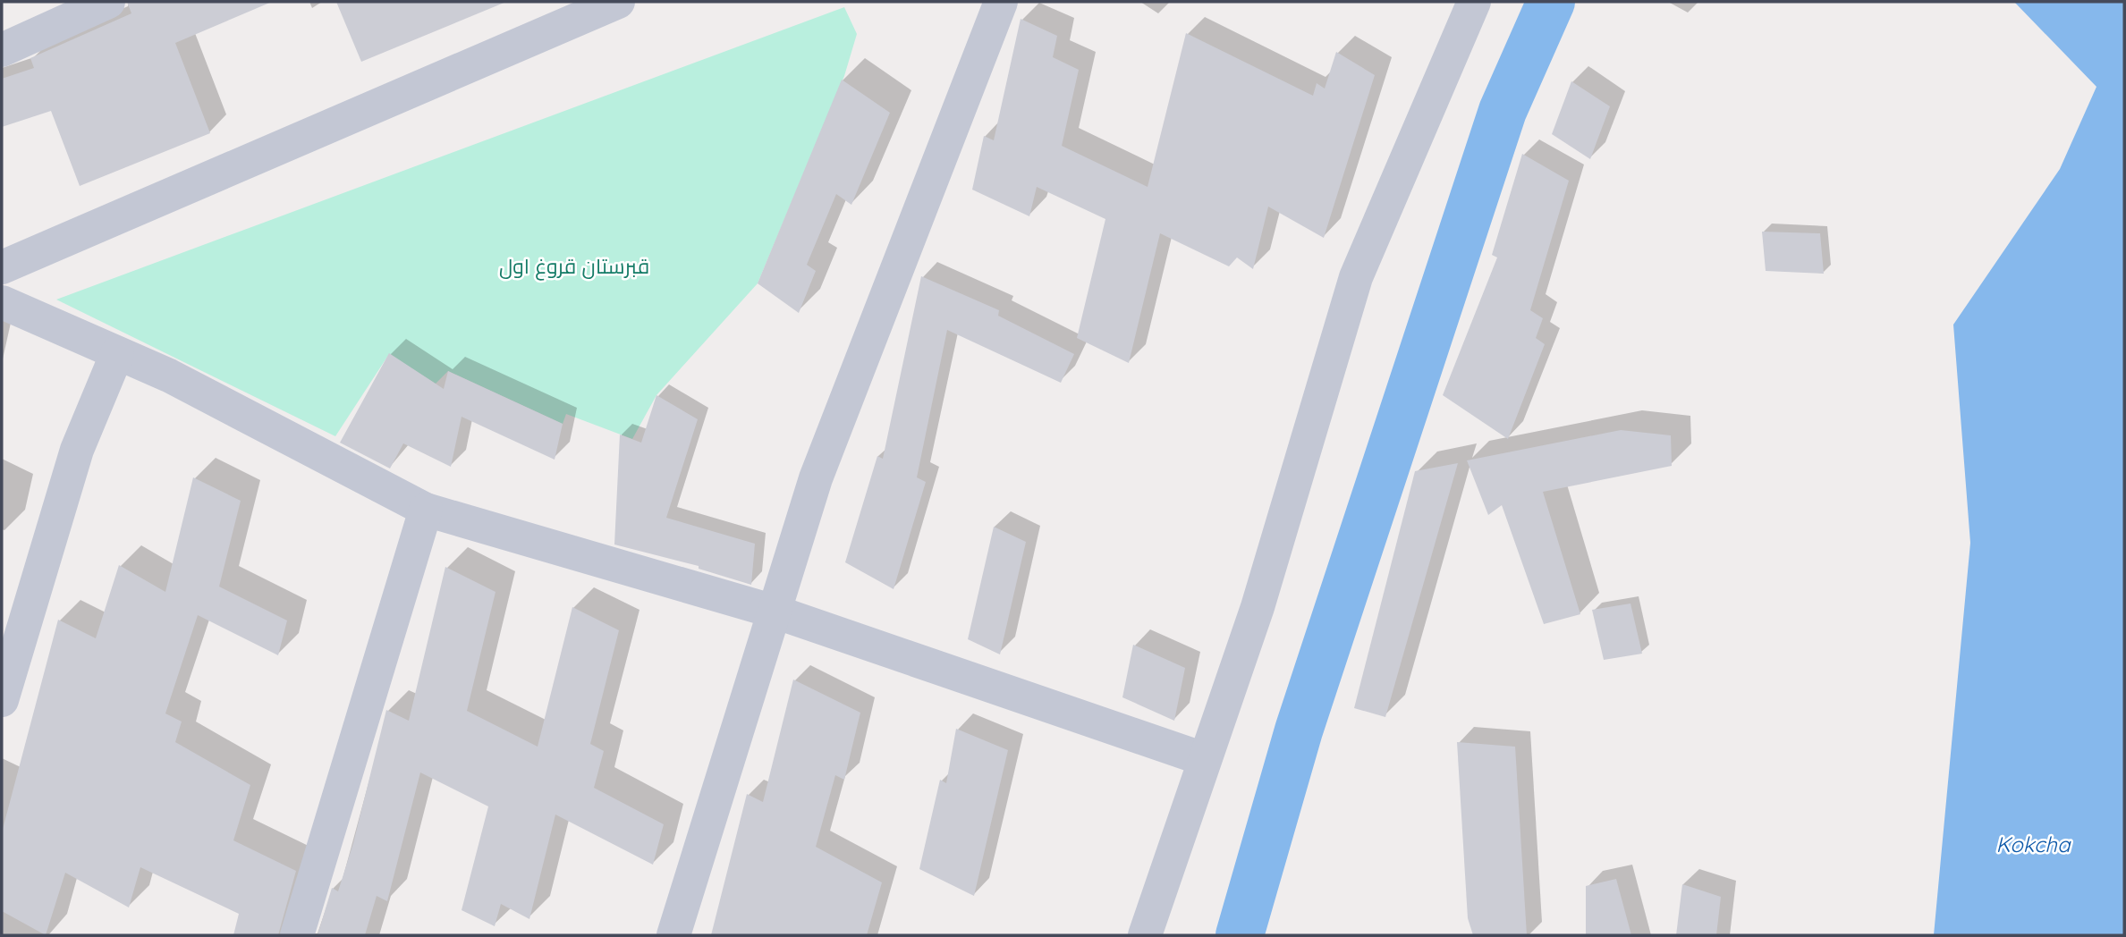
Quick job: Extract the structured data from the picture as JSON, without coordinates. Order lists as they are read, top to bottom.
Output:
{
  "water": ["Kokcha"],
  "parks": ["قبرستان قروغ اول"]
}
